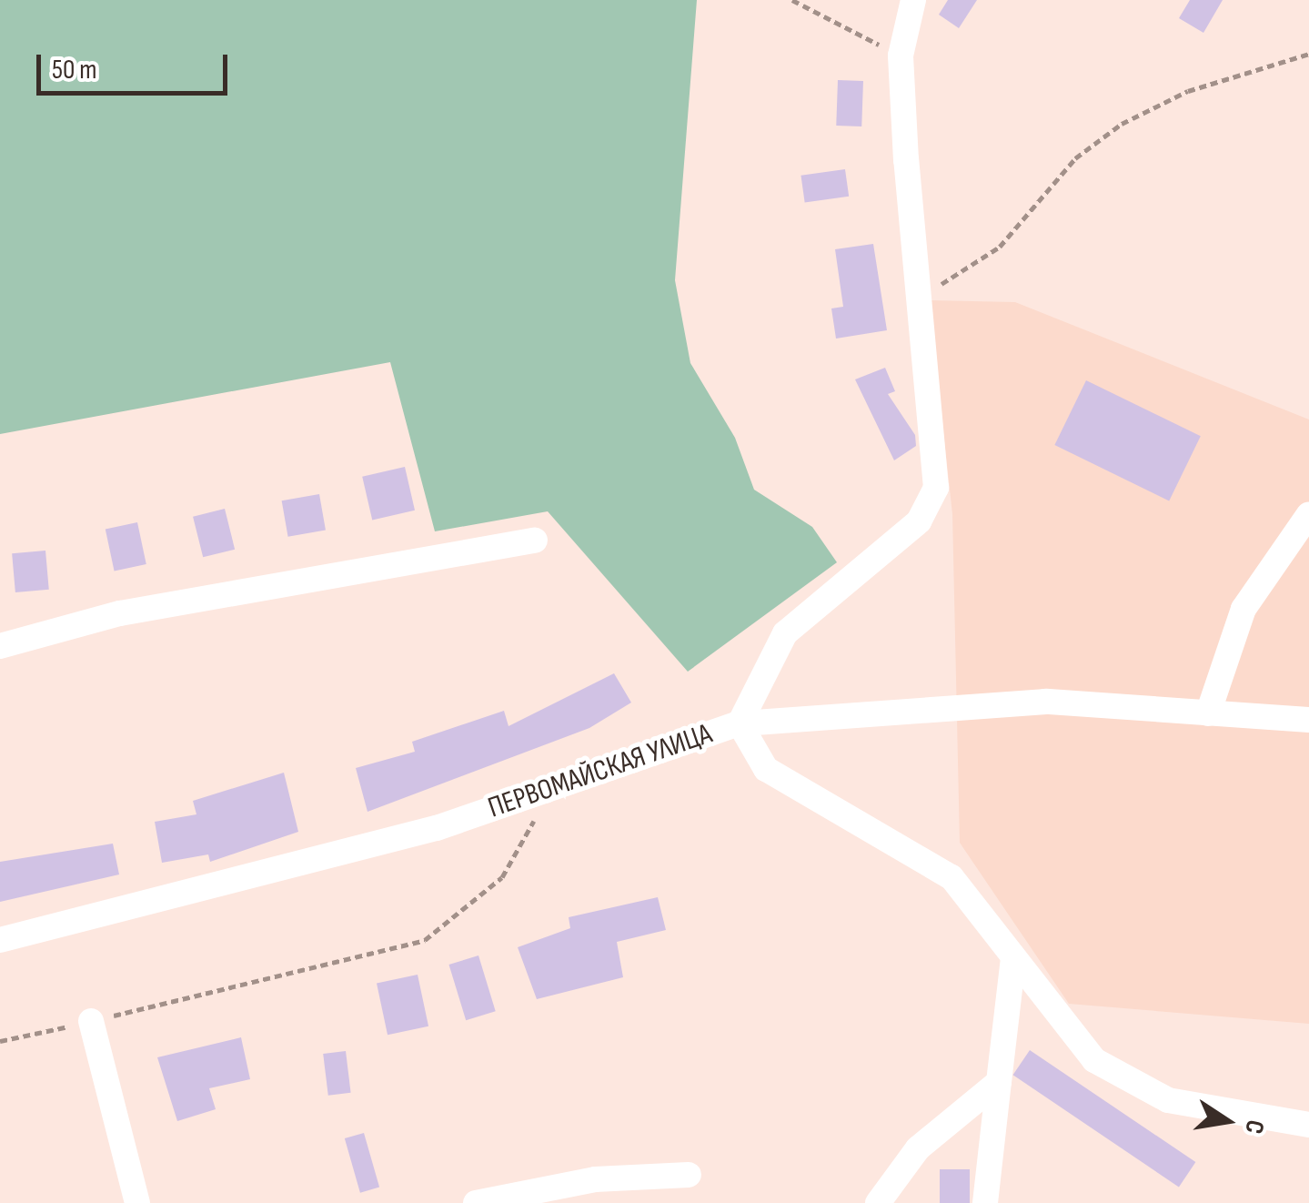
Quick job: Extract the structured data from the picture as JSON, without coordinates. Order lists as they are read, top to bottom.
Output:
{
  "streets": {
    "street": ["ПЕРВОМАЙСКАЯ УЛИЦА"]
  },
  "scale_bar": "50 m",
  "north": "right"
}
